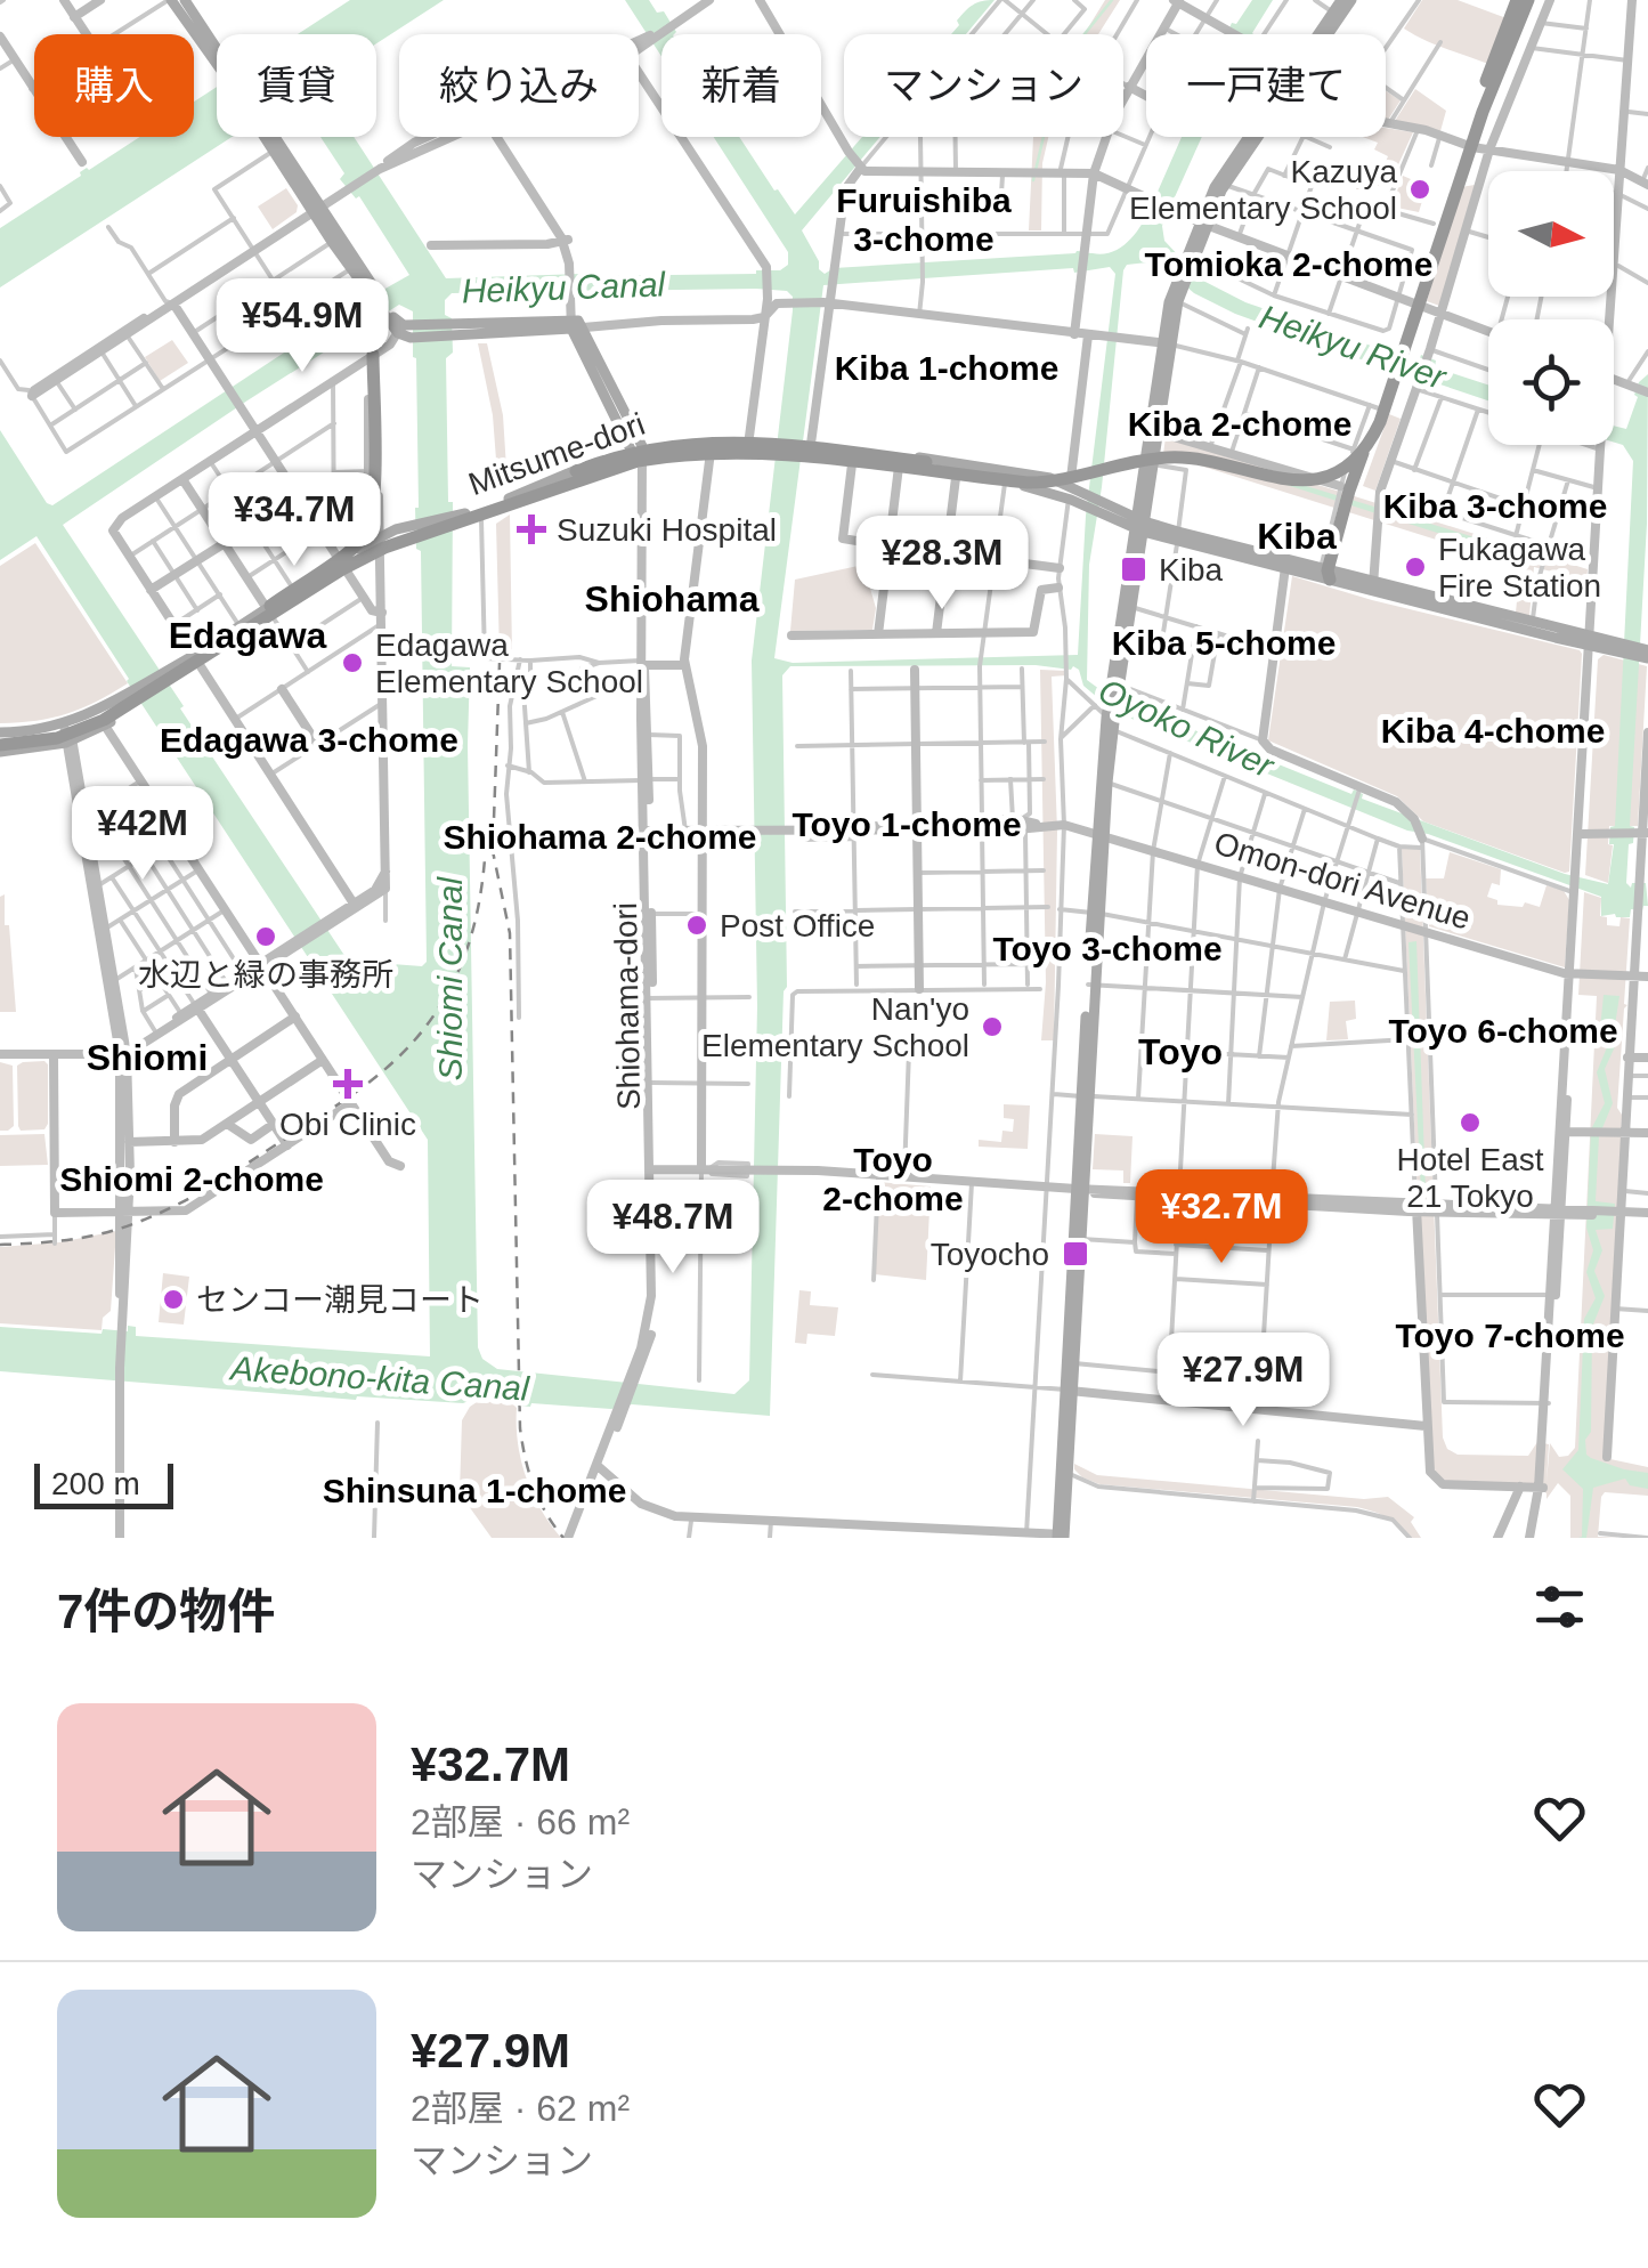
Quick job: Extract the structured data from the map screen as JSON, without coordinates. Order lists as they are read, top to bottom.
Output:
{
  "streets": {
    "main road": ["Mitsume-dori"],
    "street": ["Omon-dori Avenue", "Shiohama-dori"]
  },
  "crossings": [
    ["Mitsume-dori", "Shiohama-dori"]
  ],
  "districts": [
    "Furuishiba 3-chome",
    "Tomioka 2-chome",
    "Kiba 1-chome",
    "Kiba 2-chome",
    "Kiba 3-chome",
    "Kiba",
    "Shiohama",
    "Edagawa",
    "Kiba 5-chome",
    "Kiba 4-chome",
    "Edagawa 3-chome",
    "Toyo 1-chome",
    "Shiohama 2-chome",
    "Toyo 3-chome",
    "Toyo 6-chome",
    "Toyo",
    "Shiomi",
    "Toyo 2-chome",
    "Shiomi 2-chome",
    "Toyo 7-chome",
    "Shinsuna 1-chome"
  ],
  "water": [
    "Heikyu Canal",
    "Heikyu River",
    "Oyoko River",
    "Shiomi Canal",
    "Akebono-kita Canal"
  ],
  "places": {
    "other": [
      "Kazuya Elementary School",
      "Fukagawa Fire Station",
      "Edagawa Elementary School",
      "Post Office",
      "水辺と緑の事務所",
      "Nan'yo Elementary School",
      "Hotel East 21 Tokyo",
      "センコー潮見コート"
    ],
    "health": ["Suzuki Hospital", "Obi Clinic"],
    "transit": ["Kiba", "Toyocho"]
  },
  "scale_bar": "200 m",
  "north": "right",
  "page": {
    "chip": [
      "購入",
      "賃貸",
      "絞り込み",
      "新着",
      "マンション",
      "一戸建て"
    ],
    "price": [
      "¥54.9M",
      "¥34.7M",
      "¥28.3M",
      "¥42M",
      "¥32.7M",
      "¥48.7M",
      "¥27.9M"
    ],
    "scale": "200 m",
    "heading": "7件の物件",
    "list": [
      {
        "name": "¥32.7M",
        "note": "2部屋 · 66 m² · マンション"
      },
      {
        "name": "¥27.9M",
        "note": "2部屋 · 62 m² · マンション"
      }
    ]
  }
}
